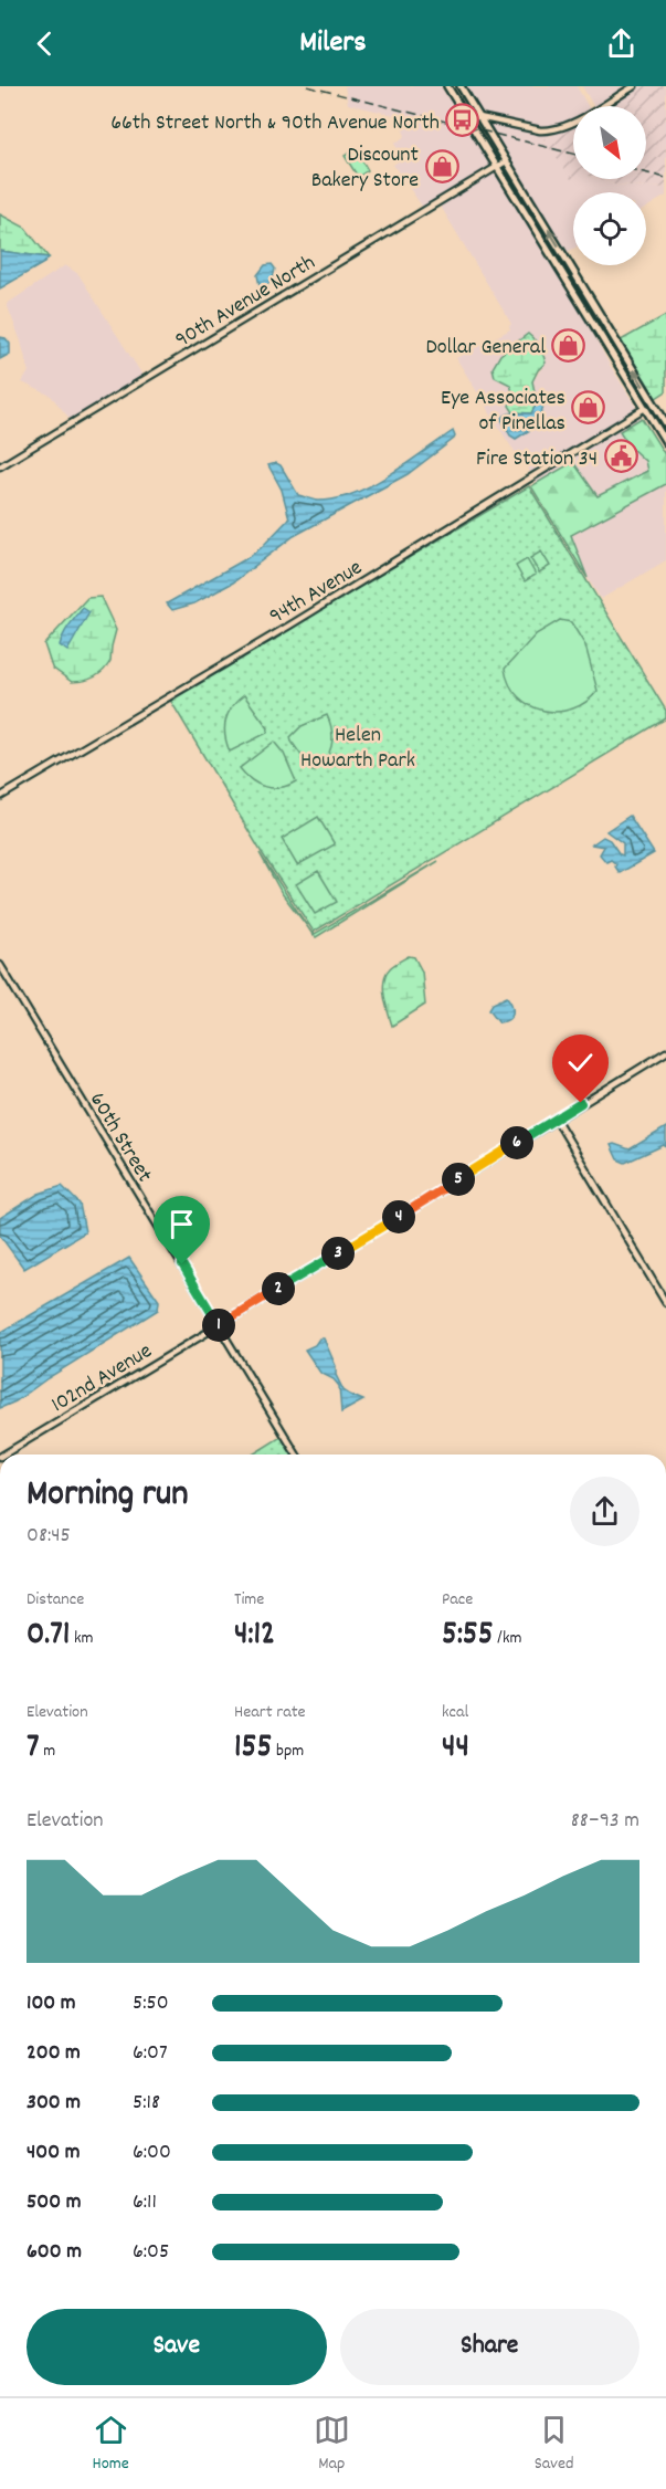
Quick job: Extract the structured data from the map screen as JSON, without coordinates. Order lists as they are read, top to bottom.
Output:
{
  "streets": {
    "street": [
      "90th Avenue North",
      "94th Avenue",
      "60th Street",
      "102nd Avenue"
    ]
  },
  "crossings": [
    ["60th Street", "102nd Avenue"]
  ],
  "parks": ["Helen Howarth Park"],
  "places": {
    "bus stop": ["66th Street North & 90th Avenue North"],
    "shop": ["Discount Bakery Store", "Dollar General", "Eye Associates of Pinellas"],
    "public building": ["Fire Station 34"]
  },
  "north": "bottom right",
  "page": {
    "header": "Milers",
    "pins": [
      "6",
      "5",
      "4",
      "3",
      "2",
      "1"
    ],
    "heading": ["Morning run", "08:45"],
    "stats": [
      ["Distance", "0.71 km"],
      ["Time", "4:12"],
      ["Pace", "5:55 /km"],
      ["Elevation", "7 m"],
      ["Heart rate", "155 bpm"],
      ["kcal", "44"]
    ],
    "chart": ["Elevation", "88–93 m"],
    "list": [
      {
        "name": "100 m",
        "note": "5:50"
      },
      {
        "name": "200 m",
        "note": "6:07"
      },
      {
        "name": "300 m",
        "note": "5:18"
      },
      {
        "name": "400 m",
        "note": "6:00"
      },
      {
        "name": "500 m",
        "note": "6:11"
      },
      {
        "name": "600 m",
        "note": "6:05"
      }
    ],
    "buttons": ["Save", "Share"],
    "tabs": ["Home", "Map", "Saved"]
  }
}
